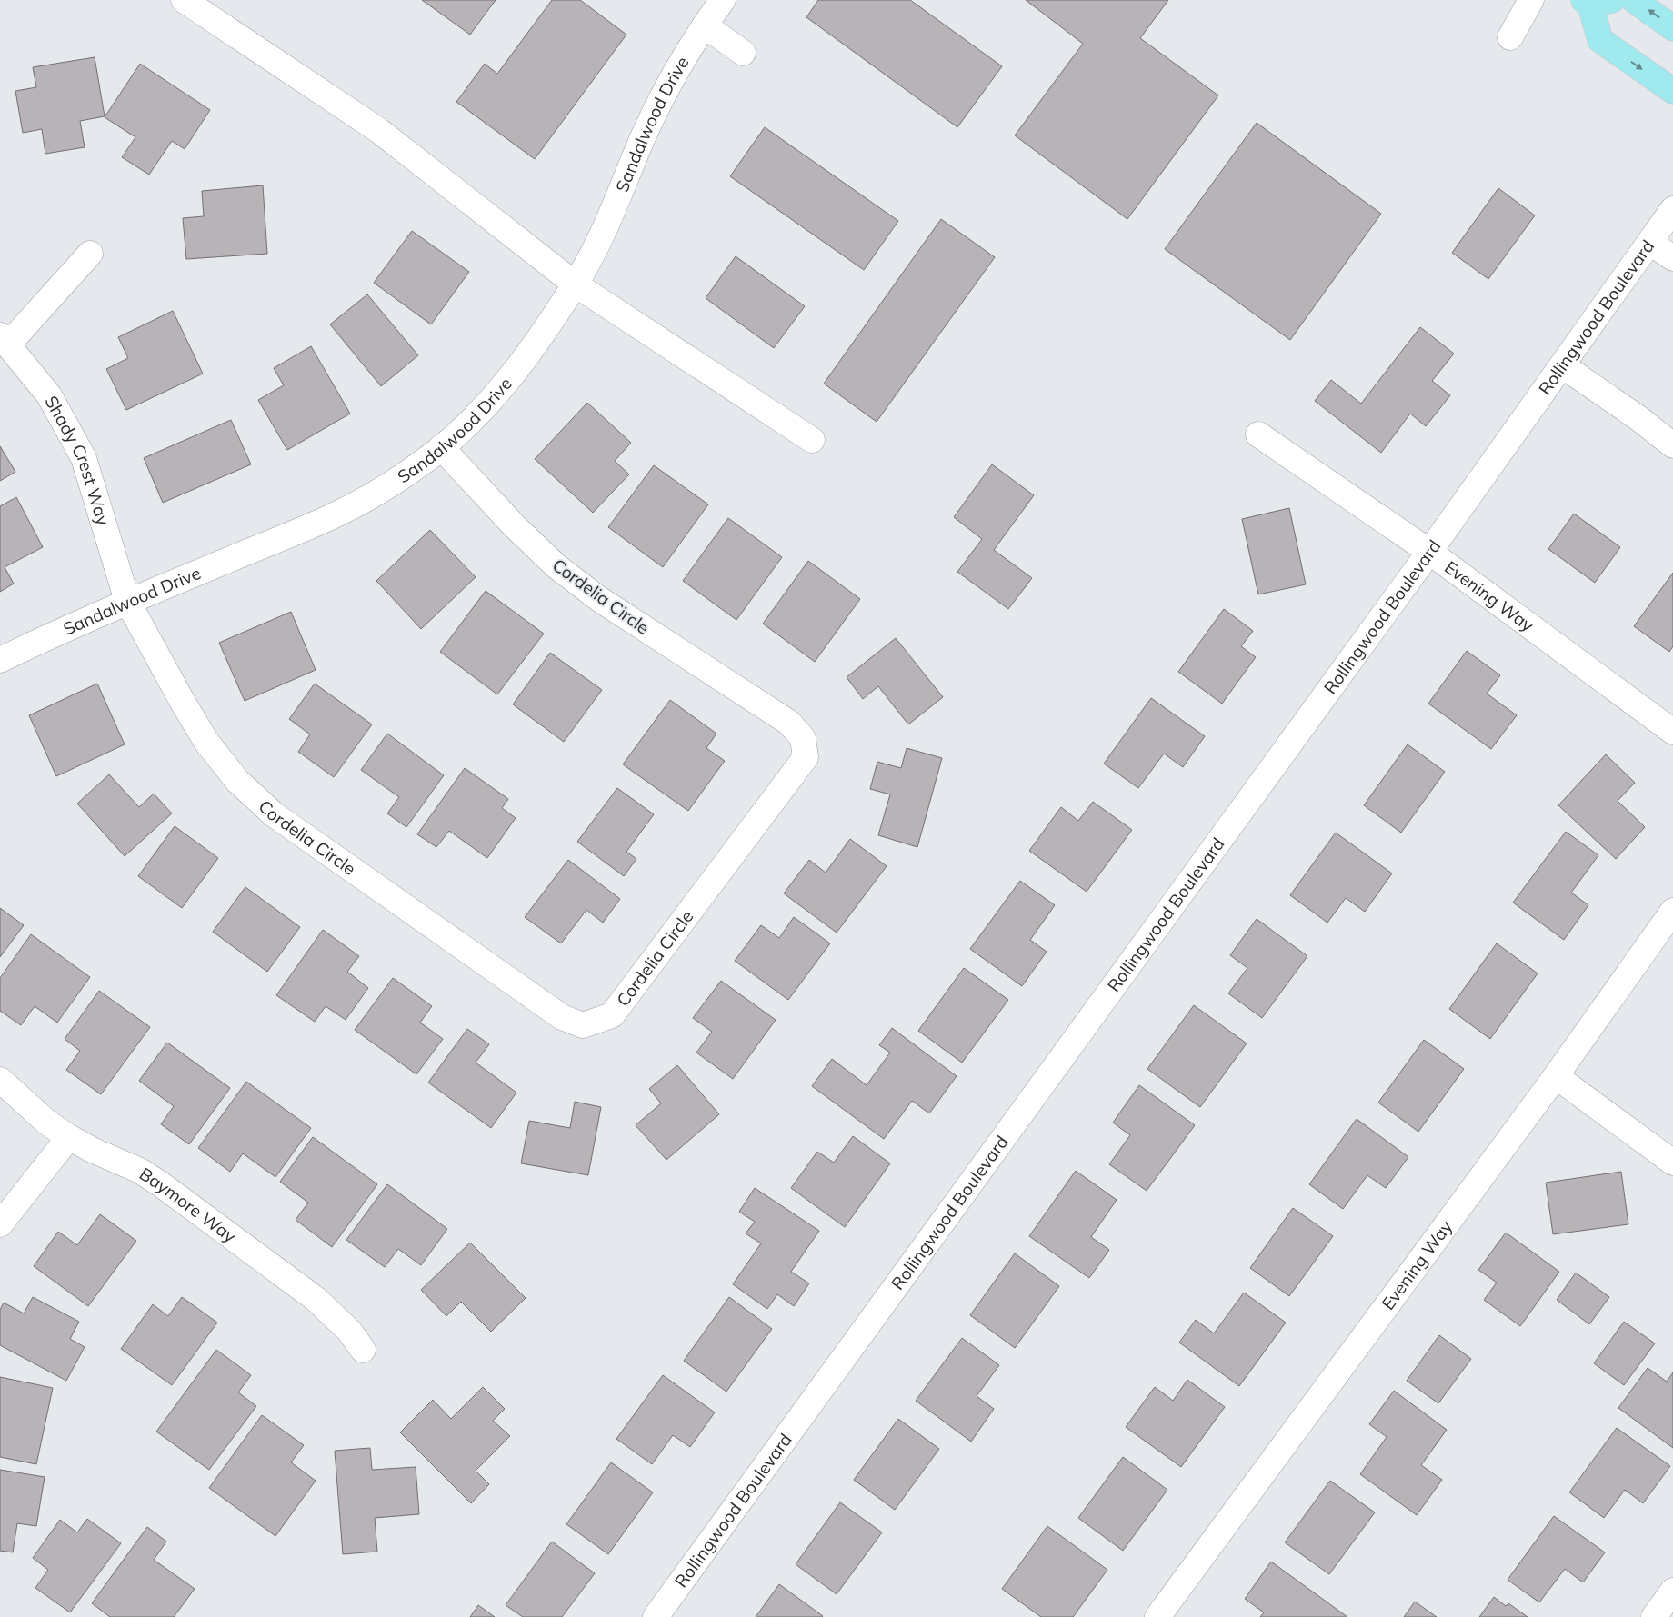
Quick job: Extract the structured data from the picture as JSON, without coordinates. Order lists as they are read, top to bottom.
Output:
{
  "streets": {
    "street": [
      "Sandalwood Drive",
      "Rollingwood Boulevard",
      "Shady Crest Way",
      "Cordelia Circle",
      "Evening Way",
      "Baymore Way"
    ]
  },
  "crossings": [
    ["Sandalwood Drive", "Shady Crest Way"],
    ["Sandalwood Drive", "Cordelia Circle"],
    ["Rollingwood Boulevard", "Evening Way"],
    ["Shady Crest Way", "Cordelia Circle"]
  ]
}
